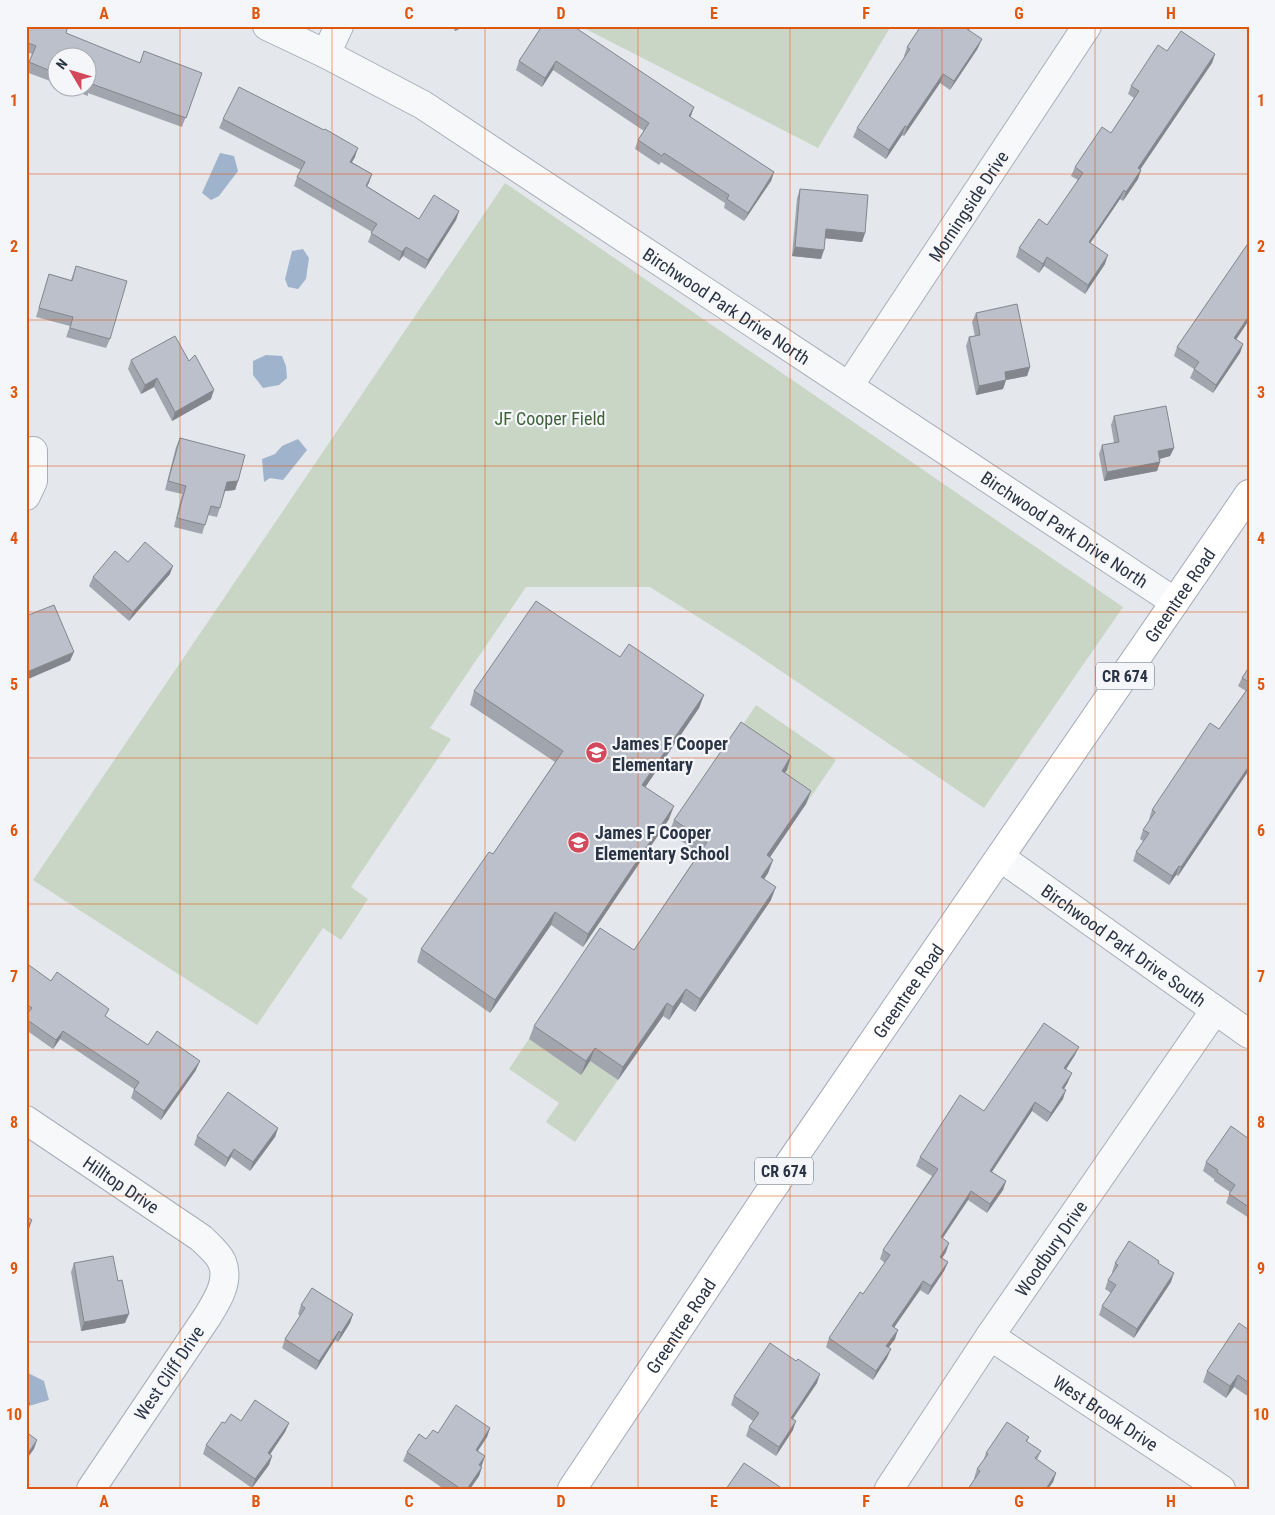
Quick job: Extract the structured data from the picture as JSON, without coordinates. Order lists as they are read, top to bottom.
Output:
{
  "streets": {
    "main road": ["Greentree Road", "CR 674"],
    "street": [
      "Morningside Drive",
      "Birchwood Park Drive North",
      "Birchwood Park Drive South",
      "Hilltop Drive",
      "Woodbury Drive",
      "West Cliff Drive",
      "West Brook Drive"
    ]
  },
  "crossings": [
    ["Morningside Drive", "Birchwood Park Drive North"],
    ["Birchwood Park Drive North", "Greentree Road"],
    ["Greentree Road", "Birchwood Park Drive South"],
    ["Birchwood Park Drive South", "Woodbury Drive"],
    ["Hilltop Drive", "West Cliff Drive"],
    ["Woodbury Drive", "West Brook Drive"]
  ],
  "parks": ["JF Cooper Field"],
  "places": {
    "school or university": ["James F Cooper Elementary", "James F Cooper Elementary School"]
  },
  "north": "top left",
  "grid": {
    "columns": [
      "A",
      "B",
      "C",
      "D",
      "E",
      "F",
      "G",
      "H"
    ],
    "rows": [
      "1",
      "2",
      "3",
      "4",
      "5",
      "6",
      "7",
      "8",
      "9",
      "10"
    ]
  }
}
